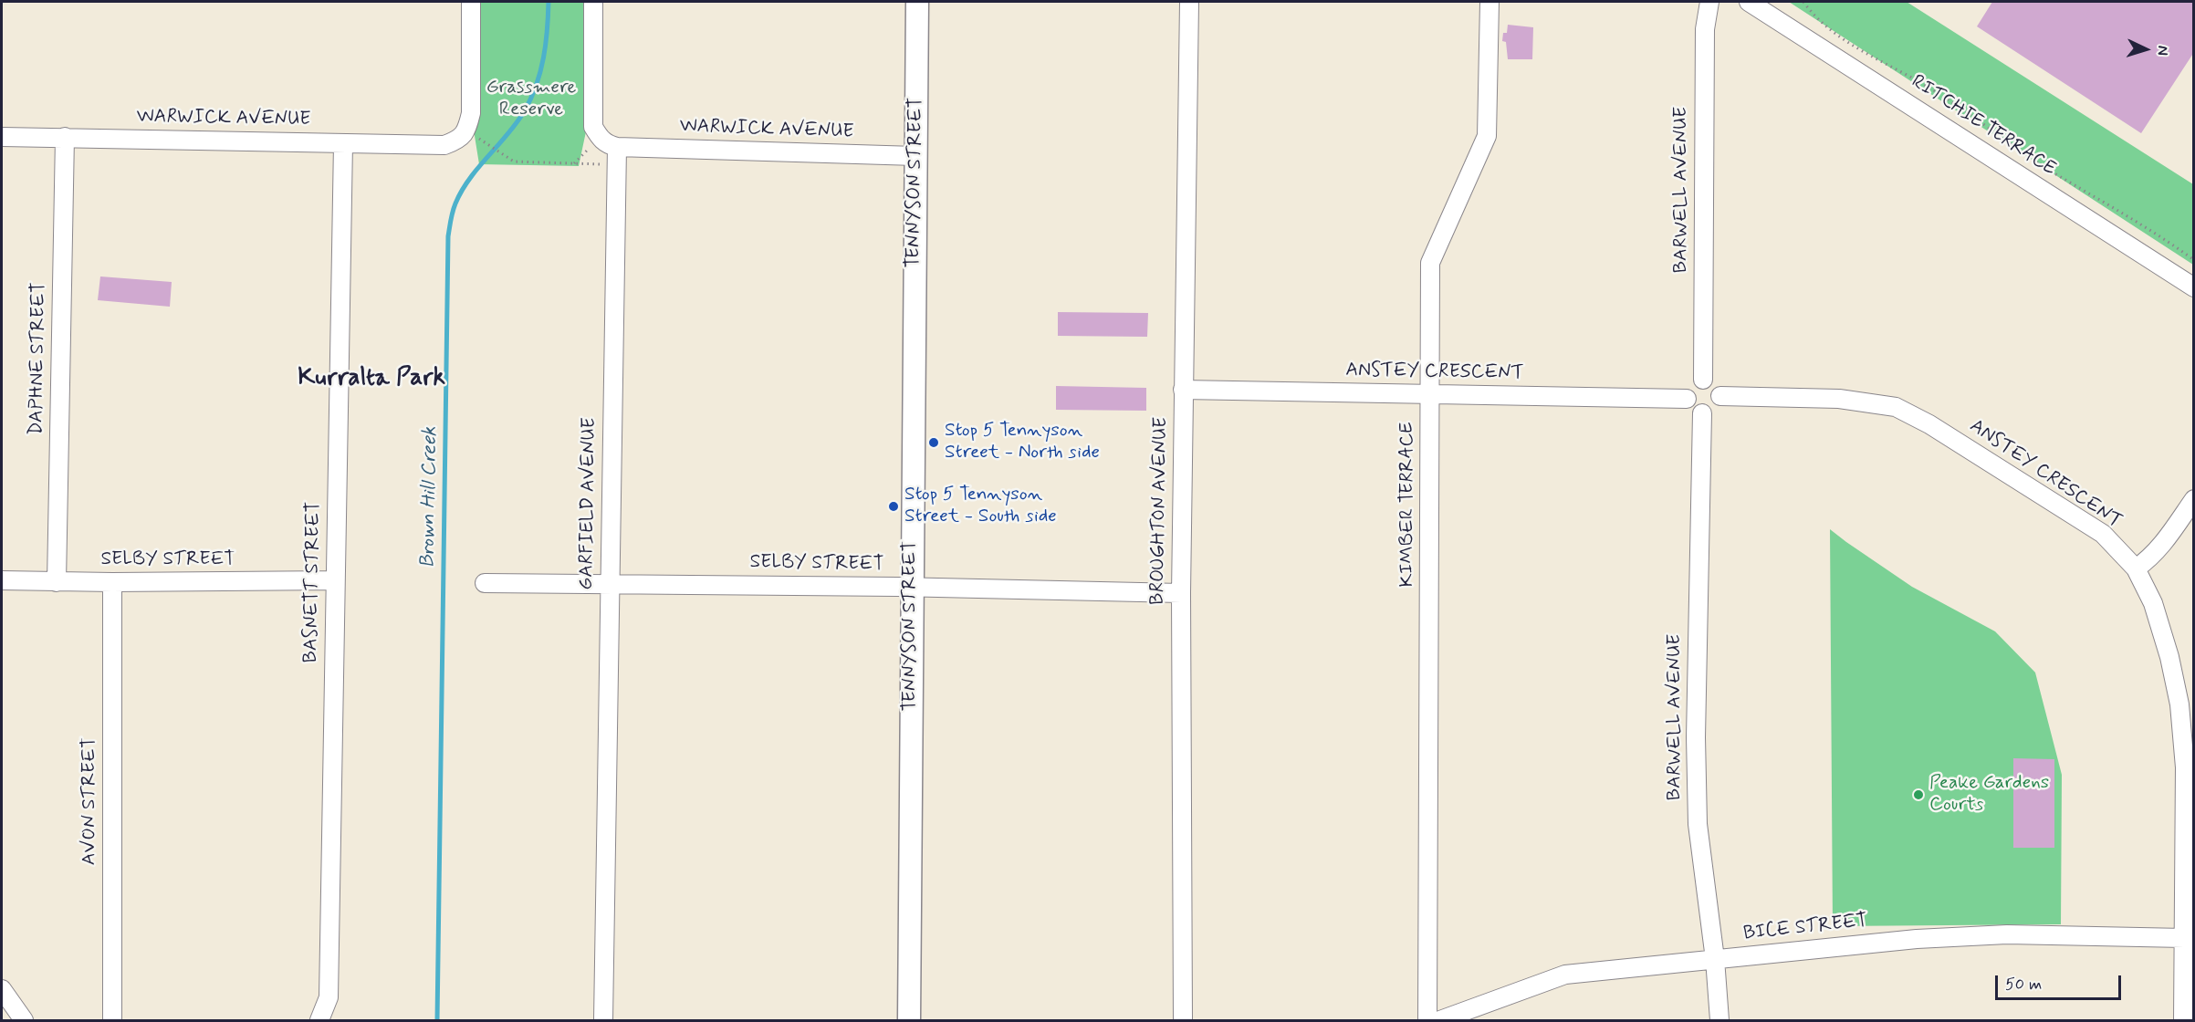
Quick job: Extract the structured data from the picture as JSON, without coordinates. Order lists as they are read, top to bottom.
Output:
{
  "streets": {
    "street": [
      "WARWICK AVENUE",
      "RITCHIE TERRACE",
      "TENNYSON STREET",
      "BARWELL AVENUE",
      "DAPHNE STREET",
      "ANSTEY CRESCENT",
      "GARFIELD AVENUE",
      "KIMBER TERRACE",
      "BROUGHTON AVENUE",
      "SELBY STREET",
      "BASNETT STREET",
      "AVON STREET",
      "BICE STREET"
    ]
  },
  "crossings": [
    ["WARWICK AVENUE", "TENNYSON STREET"],
    ["WARWICK AVENUE", "DAPHNE STREET"],
    ["WARWICK AVENUE", "GARFIELD AVENUE"],
    ["WARWICK AVENUE", "BASNETT STREET"],
    ["TENNYSON STREET", "SELBY STREET"],
    ["BARWELL AVENUE", "ANSTEY CRESCENT"],
    ["BARWELL AVENUE", "BICE STREET"],
    ["DAPHNE STREET", "SELBY STREET"],
    ["ANSTEY CRESCENT", "KIMBER TERRACE"],
    ["ANSTEY CRESCENT", "BROUGHTON AVENUE"],
    ["ANSTEY CRESCENT", "BICE STREET"],
    ["GARFIELD AVENUE", "SELBY STREET"],
    ["BROUGHTON AVENUE", "SELBY STREET"],
    ["SELBY STREET", "BASNETT STREET"],
    ["SELBY STREET", "AVON STREET"]
  ],
  "districts": ["Kurralta Park"],
  "water": ["Brown Hill Creek"],
  "parks": ["Grassmere Reserve"],
  "places": ["Stop 5 Tennyson Street - North side", "Stop 5 Tennyson Street - South side", "Peake Gardens Courts"],
  "scale_bar": "50 m",
  "north": "right"
}
